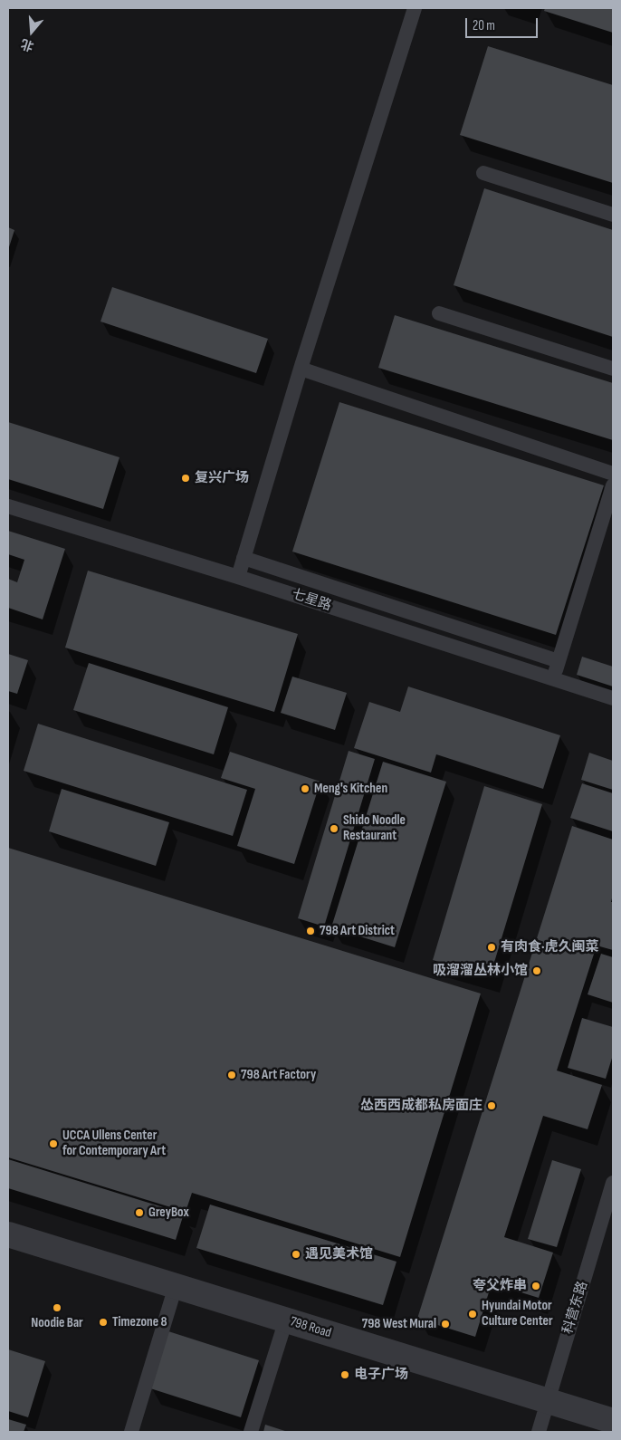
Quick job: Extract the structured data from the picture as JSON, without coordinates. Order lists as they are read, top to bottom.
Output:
{
  "streets": {
    "street": ["798 Road"],
    "lane": ["七星路", "科营东路"]
  },
  "crossings": [
    ["科营东路", "798 Road"]
  ],
  "places": [
    "复兴广场",
    "Meng's Kitchen",
    "Shido Noodle Restaurant",
    "798 Art District",
    "有肉食·虎久闽菜",
    "吸溜溜丛林小馆",
    "798 Art Factory",
    "怂西西成都私房面庄",
    "UCCA Ullens Center for Contemporary Art",
    "GreyBox",
    "遇见美术馆",
    "夸父炸串",
    "Noodie Bar",
    "Hyundai Motor Culture Center",
    "Timezone 8",
    "798 West Mural",
    "电子广场"
  ],
  "scale_bar": "20 m",
  "north": "bottom"
}
